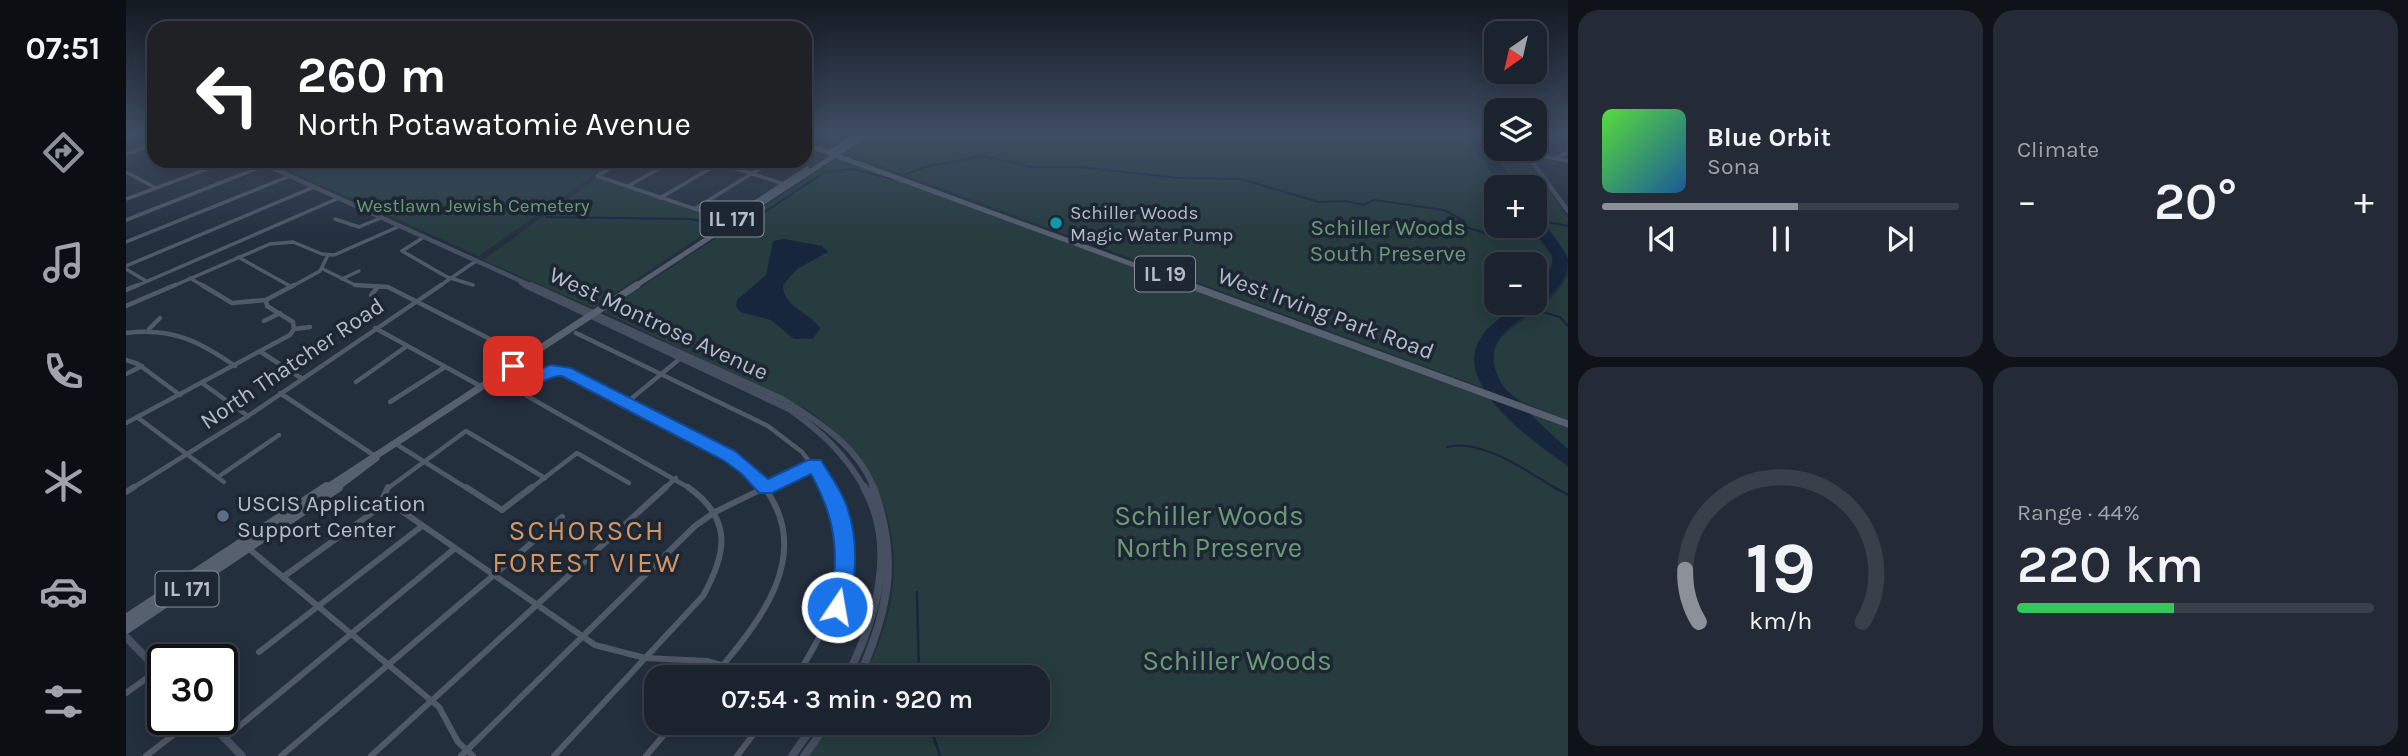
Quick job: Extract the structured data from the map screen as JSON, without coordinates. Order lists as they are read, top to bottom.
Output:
{
  "streets": {
    "main road": [
      "IL 171",
      "IL 19",
      "West Irving Park Road",
      "West Montrose Avenue"
    ],
    "street": ["North Thatcher Road"]
  },
  "crossings": [
    ["IL 171", "West Montrose Avenue"],
    ["West Montrose Avenue", "North Thatcher Road"]
  ],
  "districts": ["SCHORSCH FOREST VIEW"],
  "parks": [
    "Westlawn Jewish Cemetery",
    "Schiller Woods South Preserve",
    "Schiller Woods North Preserve",
    "Schiller Woods"
  ],
  "places": ["Schiller Woods Magic Water Pump", "USCIS Application Support Center"],
  "north": "bottom left",
  "page": {
    "tabs": "07:51",
    "tile": [
      "Climate",
      ["Range · 44%", "220 km"]
    ],
    "map_buttons": ["+", "−"],
    "turn": ["260 m", "North Potawatomie Avenue"],
    "song": ["Blue Orbit", "Sona"],
    "heat": ["−", "20°", "+"],
    "limit": "30",
    "trip": "07:54 · 3 min · 920 m",
    "gauge": ["19", "km/h"]
  }
}
